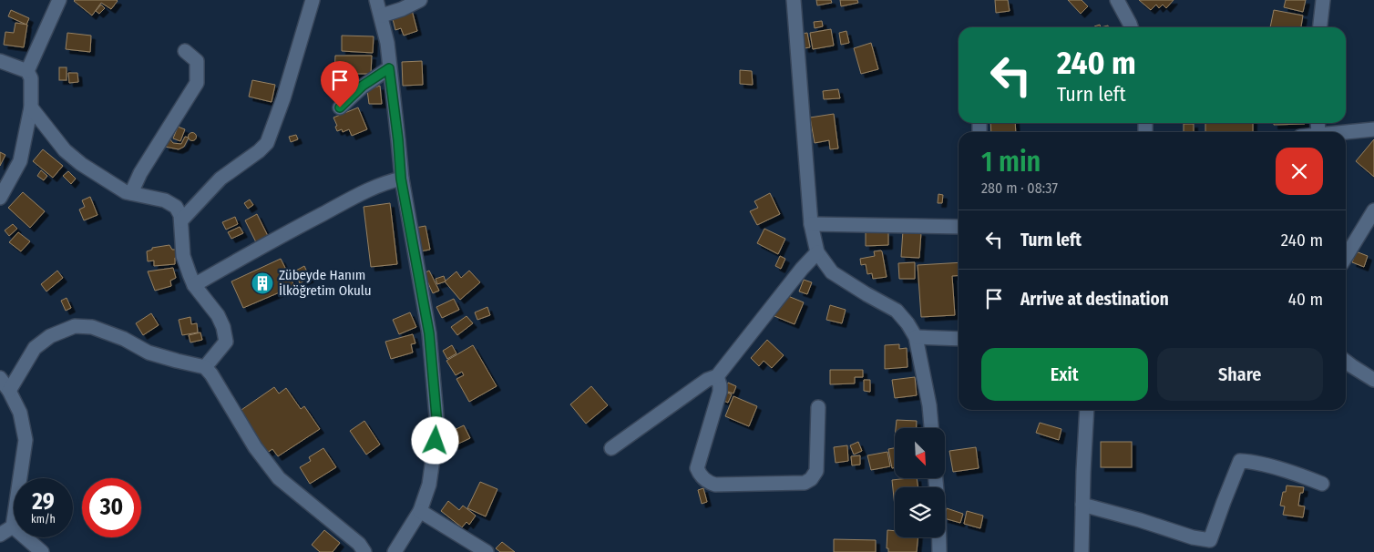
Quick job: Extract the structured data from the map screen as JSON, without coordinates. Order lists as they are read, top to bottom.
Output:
{
  "places": {
    "building": ["Zübeyde Hanım İlköğretim Okulu"]
  },
  "north": "bottom right",
  "page": {
    "turn": ["240 m", "Turn left"],
    "heading": ["1 min", "280 m · 08:37"],
    "list": [
      {
        "name": "Turn left",
        "value": "240 m"
      },
      {
        "name": "Arrive at destination",
        "value": "40 m"
      }
    ],
    "buttons": ["Exit", "Share"],
    "speed": "29 km/h",
    "limit": "30"
  }
}
